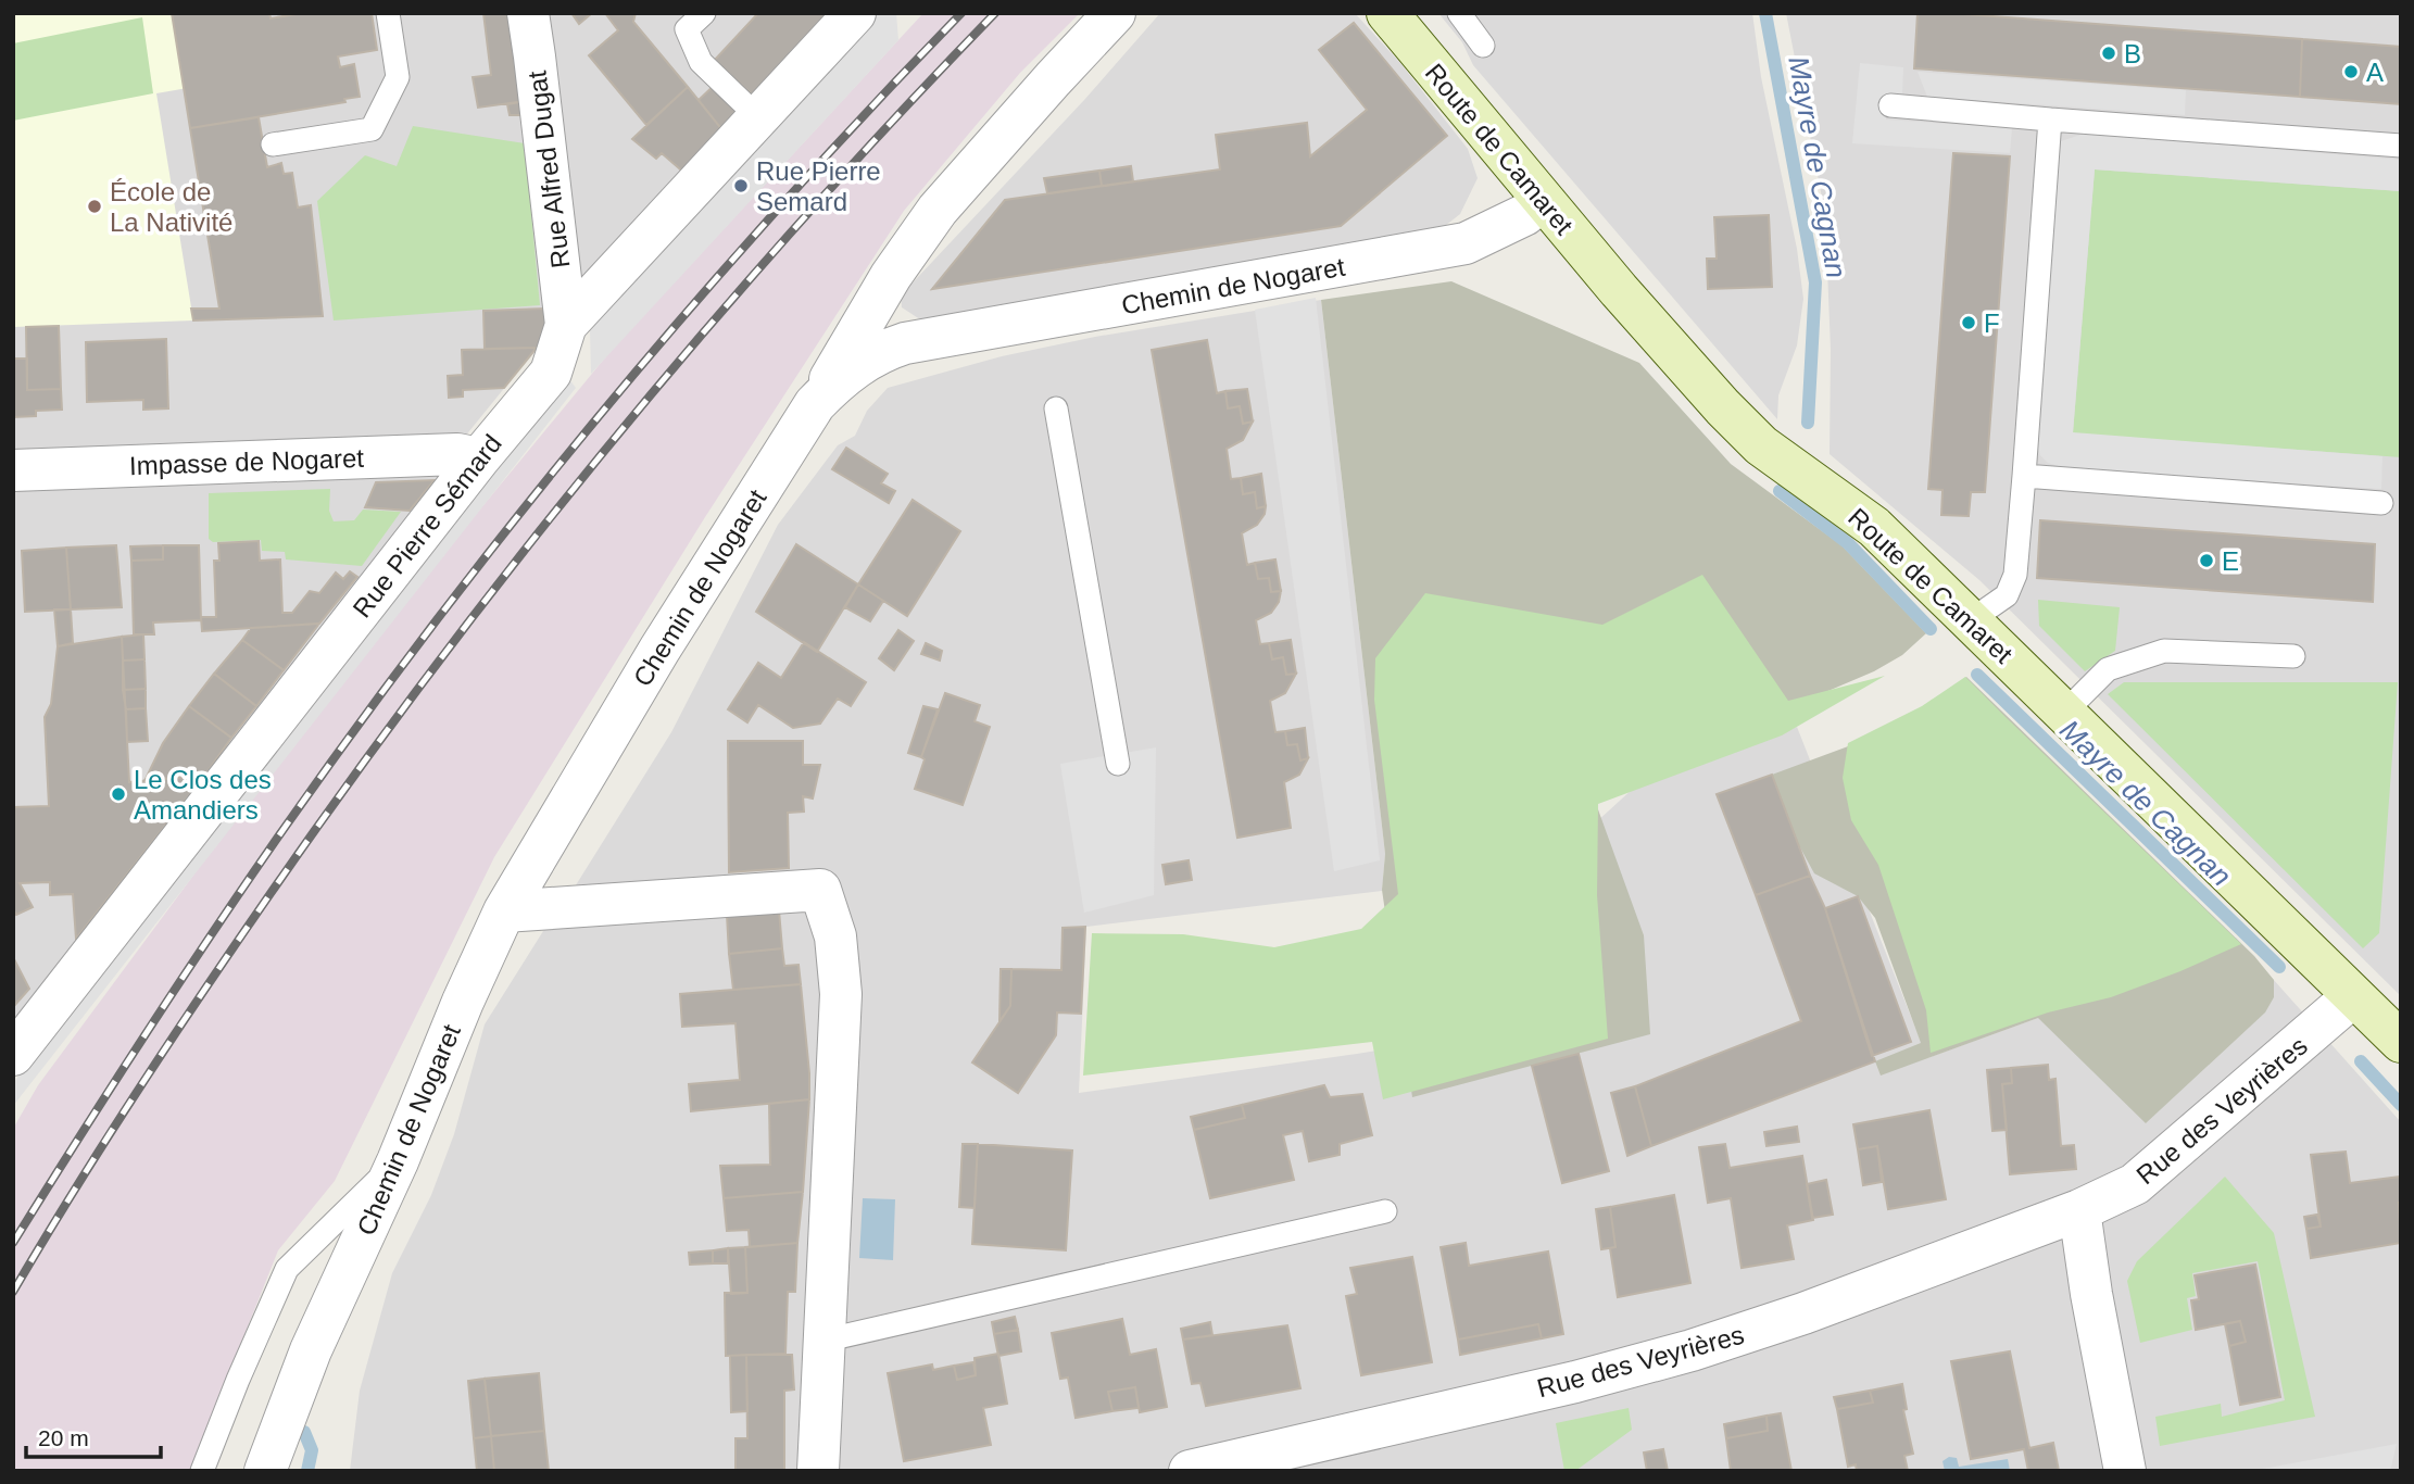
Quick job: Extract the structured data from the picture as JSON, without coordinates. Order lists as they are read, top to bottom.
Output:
{
  "streets": {
    "main road": ["Route de Camaret"],
    "street": [
      "Rue Alfred Dugat",
      "Chemin de Nogaret",
      "Impasse de Nogaret",
      "Rue Pierre Sémard",
      "Rue des Veyrières"
    ]
  },
  "crossings": [
    ["Route de Camaret", "Chemin de Nogaret"],
    ["Route de Camaret", "Rue des Veyrières"],
    ["Rue Alfred Dugat", "Rue Pierre Sémard"],
    ["Impasse de Nogaret", "Rue Pierre Sémard"]
  ],
  "water": ["Mayre de Cagnan"],
  "places": [
    "B",
    "A",
    "Rue Pierre Semard",
    "École de La Nativité",
    "F",
    "E",
    "Le Clos des Amandiers"
  ],
  "scale_bar": "20 m"
}
